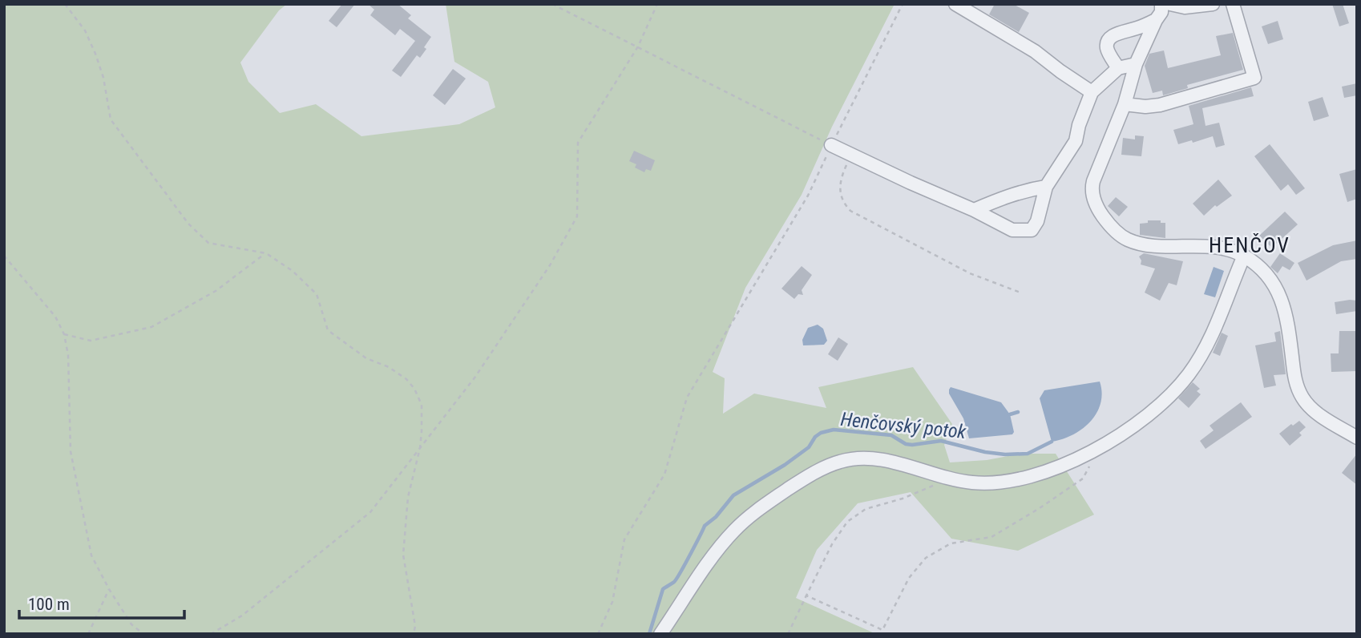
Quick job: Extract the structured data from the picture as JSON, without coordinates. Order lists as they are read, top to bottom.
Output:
{
  "districts": ["HENČOV"],
  "water": ["Henčovský potok"],
  "scale_bar": "100 m"
}
